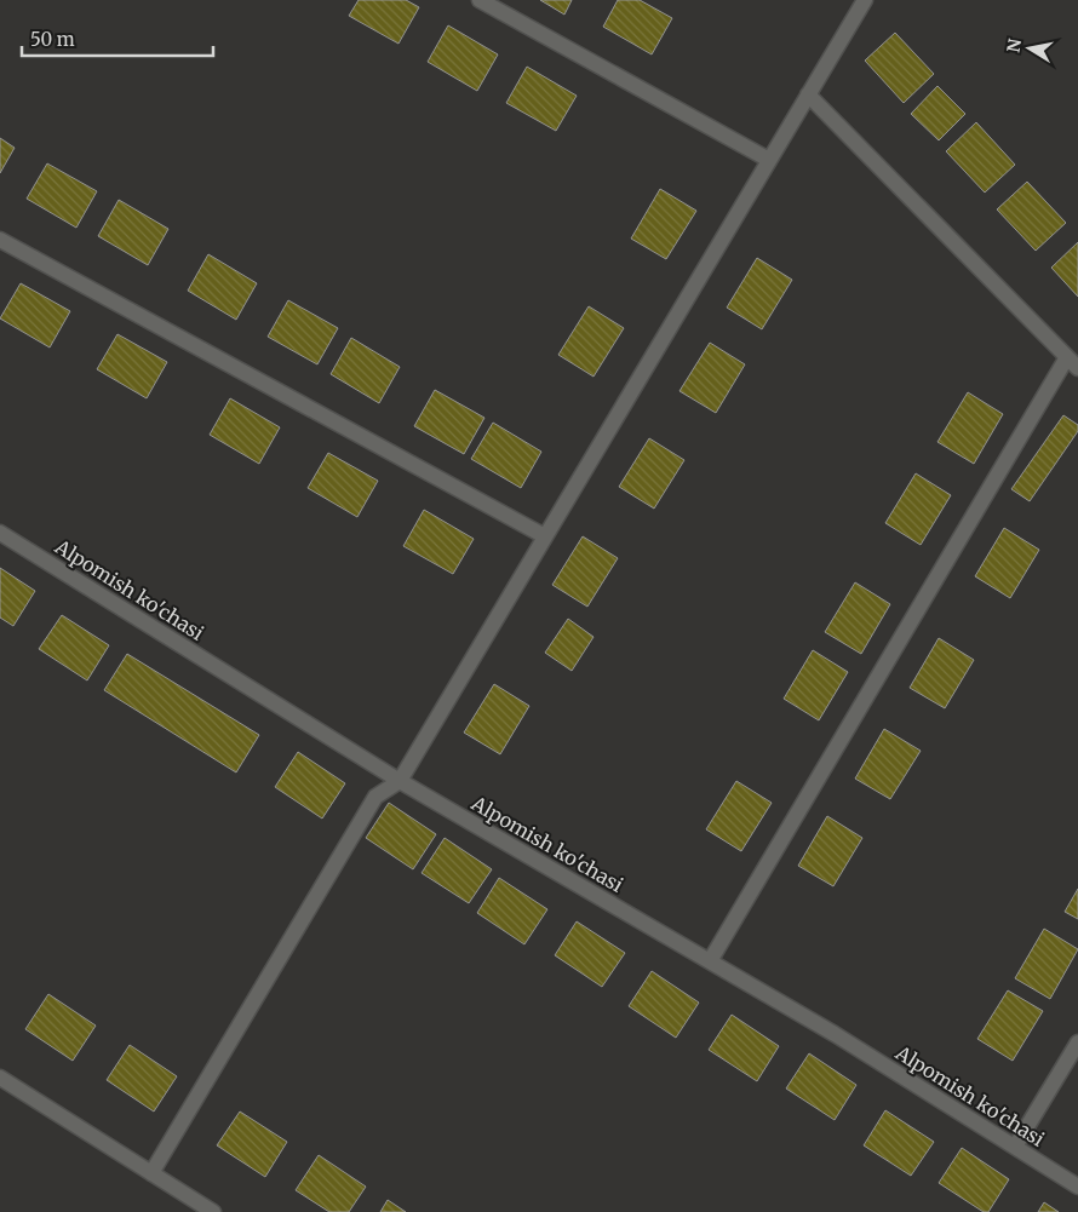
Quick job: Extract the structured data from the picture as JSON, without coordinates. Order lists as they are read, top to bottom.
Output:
{
  "streets": {
    "street": ["Alpomish ko'chasi"]
  },
  "scale_bar": "50 m",
  "north": "left"
}
